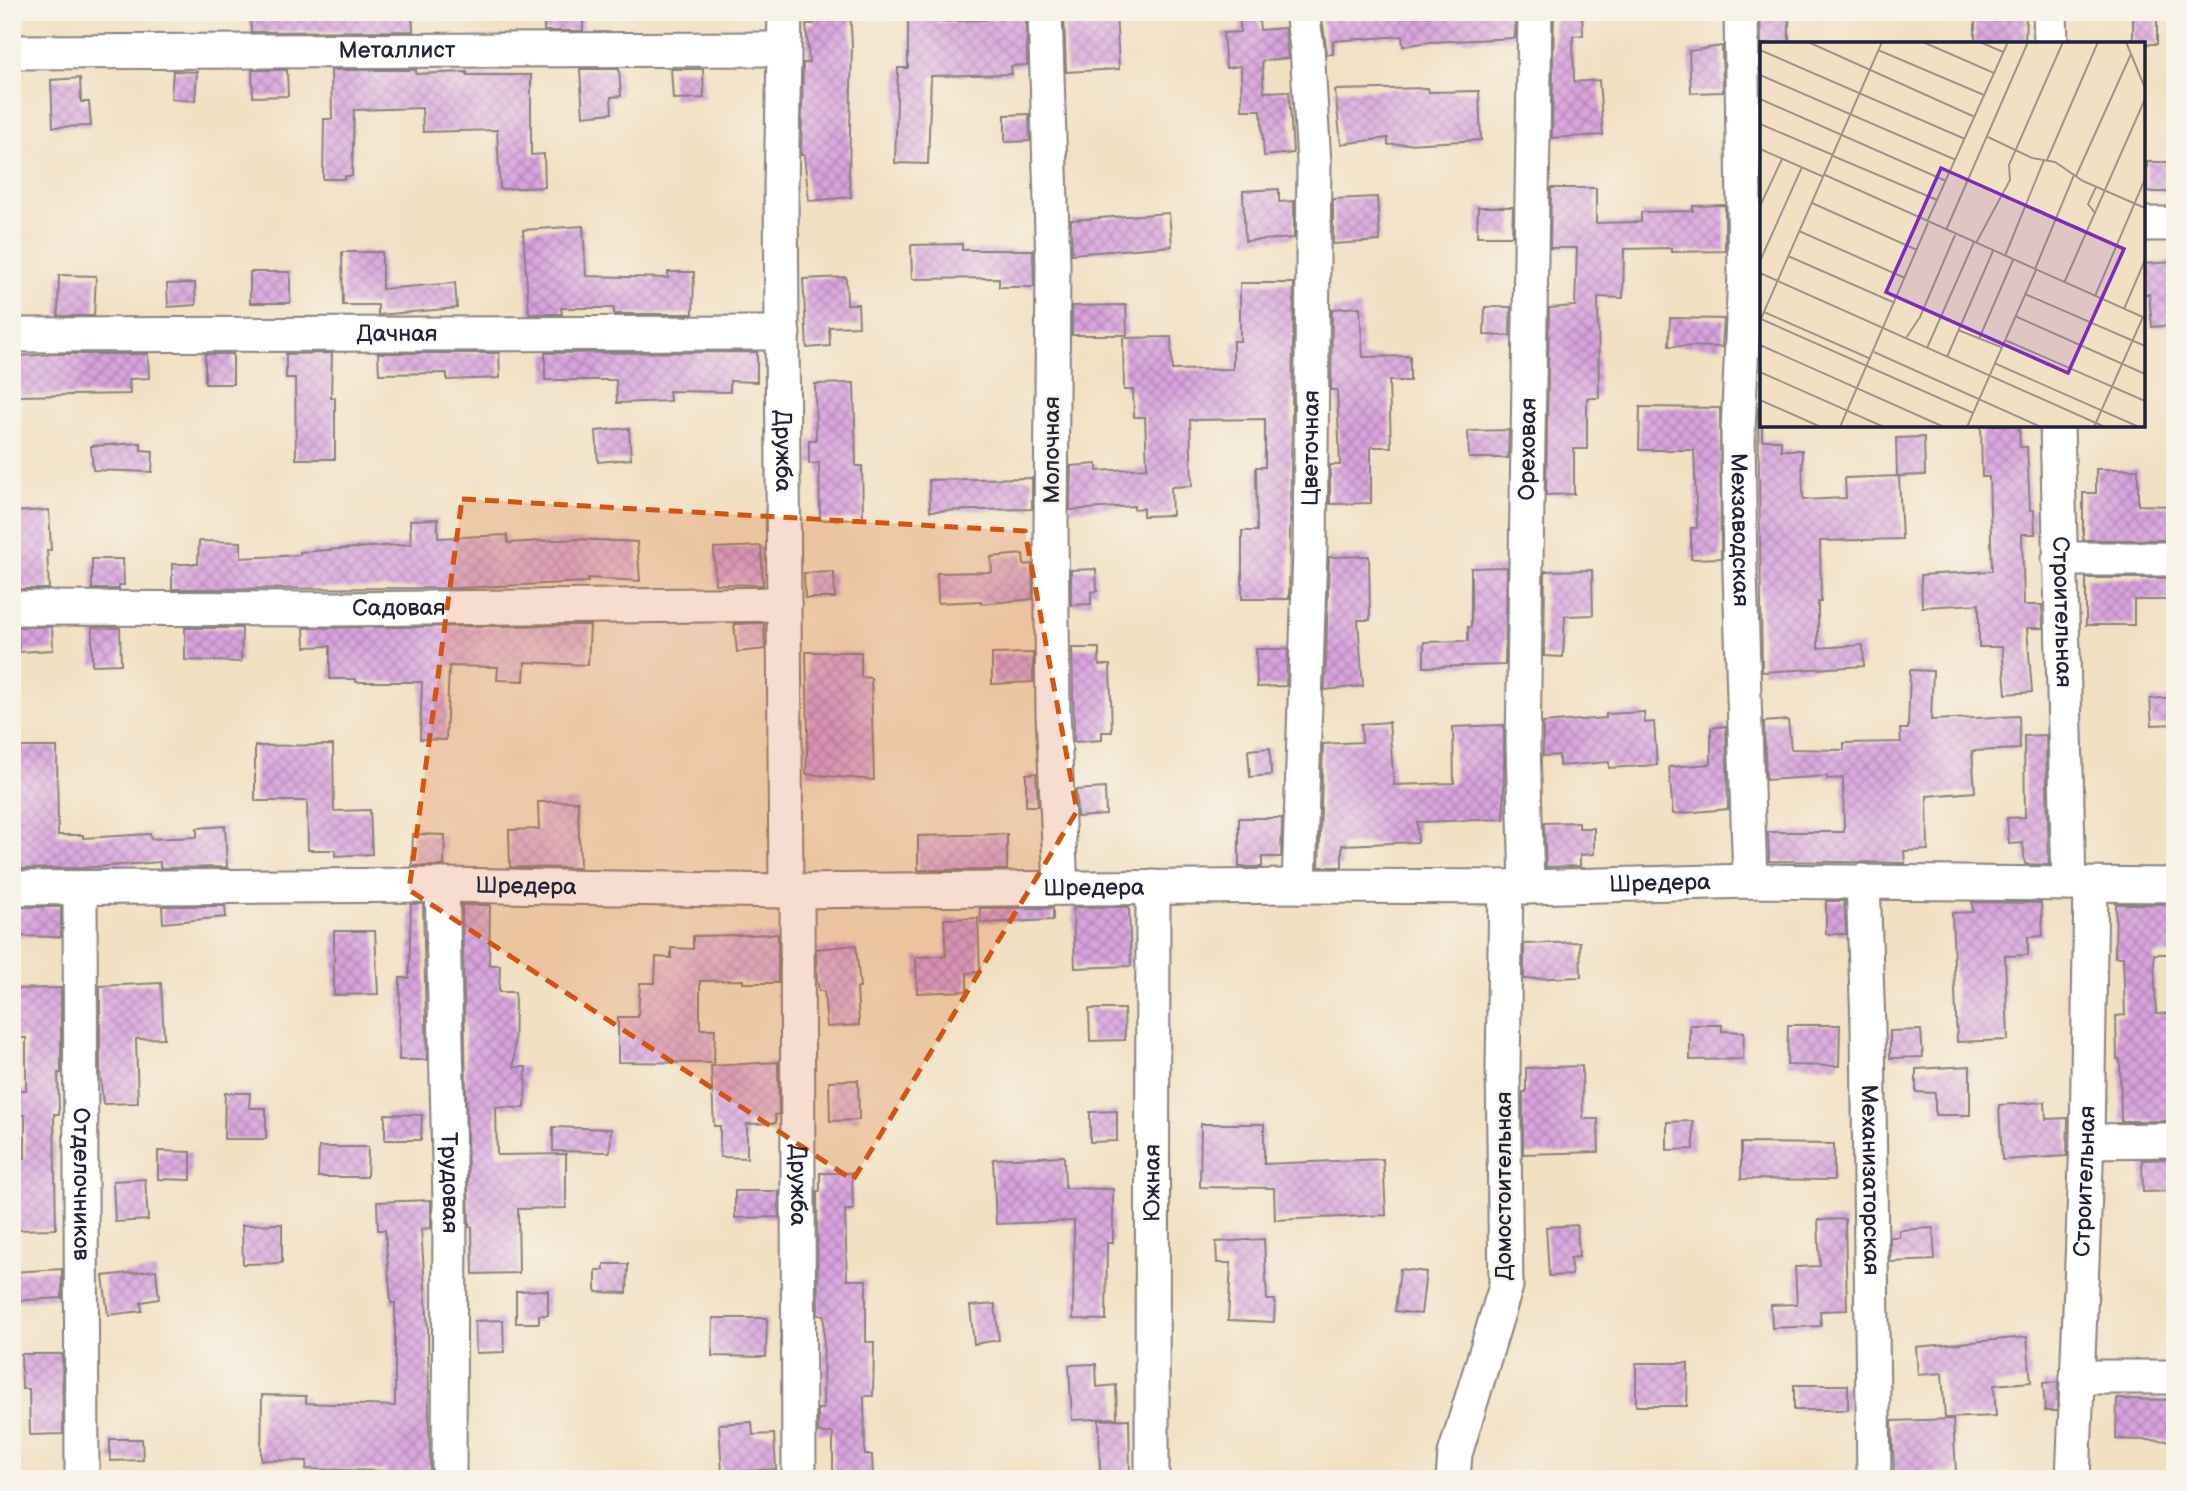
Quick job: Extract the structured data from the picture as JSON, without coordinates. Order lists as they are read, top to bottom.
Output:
{
  "streets": {
    "street": [
      "Металлист",
      "Дачная",
      "Цветочная",
      "Молочная",
      "Ореховая",
      "Дружба",
      "Мехзаводская",
      "Садовая",
      "Строительная",
      "Шредера",
      "Механизаторская",
      "Трудовая",
      "Отделочников",
      "Южная",
      "Домостоительная"
    ]
  },
  "crossings": [
    ["Металлист", "Дружба"],
    ["Дачная", "Дружба"],
    ["Цветочная", "Шредера"],
    ["Молочная", "Шредера"],
    ["Ореховая", "Шредера"],
    ["Ореховая", "Домостоительная"],
    ["Дружба", "Садовая"],
    ["Дружба", "Шредера"],
    ["Мехзаводская", "Шредера"],
    ["Строительная", "Шредера"],
    ["Шредера", "Механизаторская"],
    ["Шредера", "Трудовая"],
    ["Шредера", "Отделочников"],
    ["Шредера", "Южная"],
    ["Шредера", "Домостоительная"]
  ]
}
